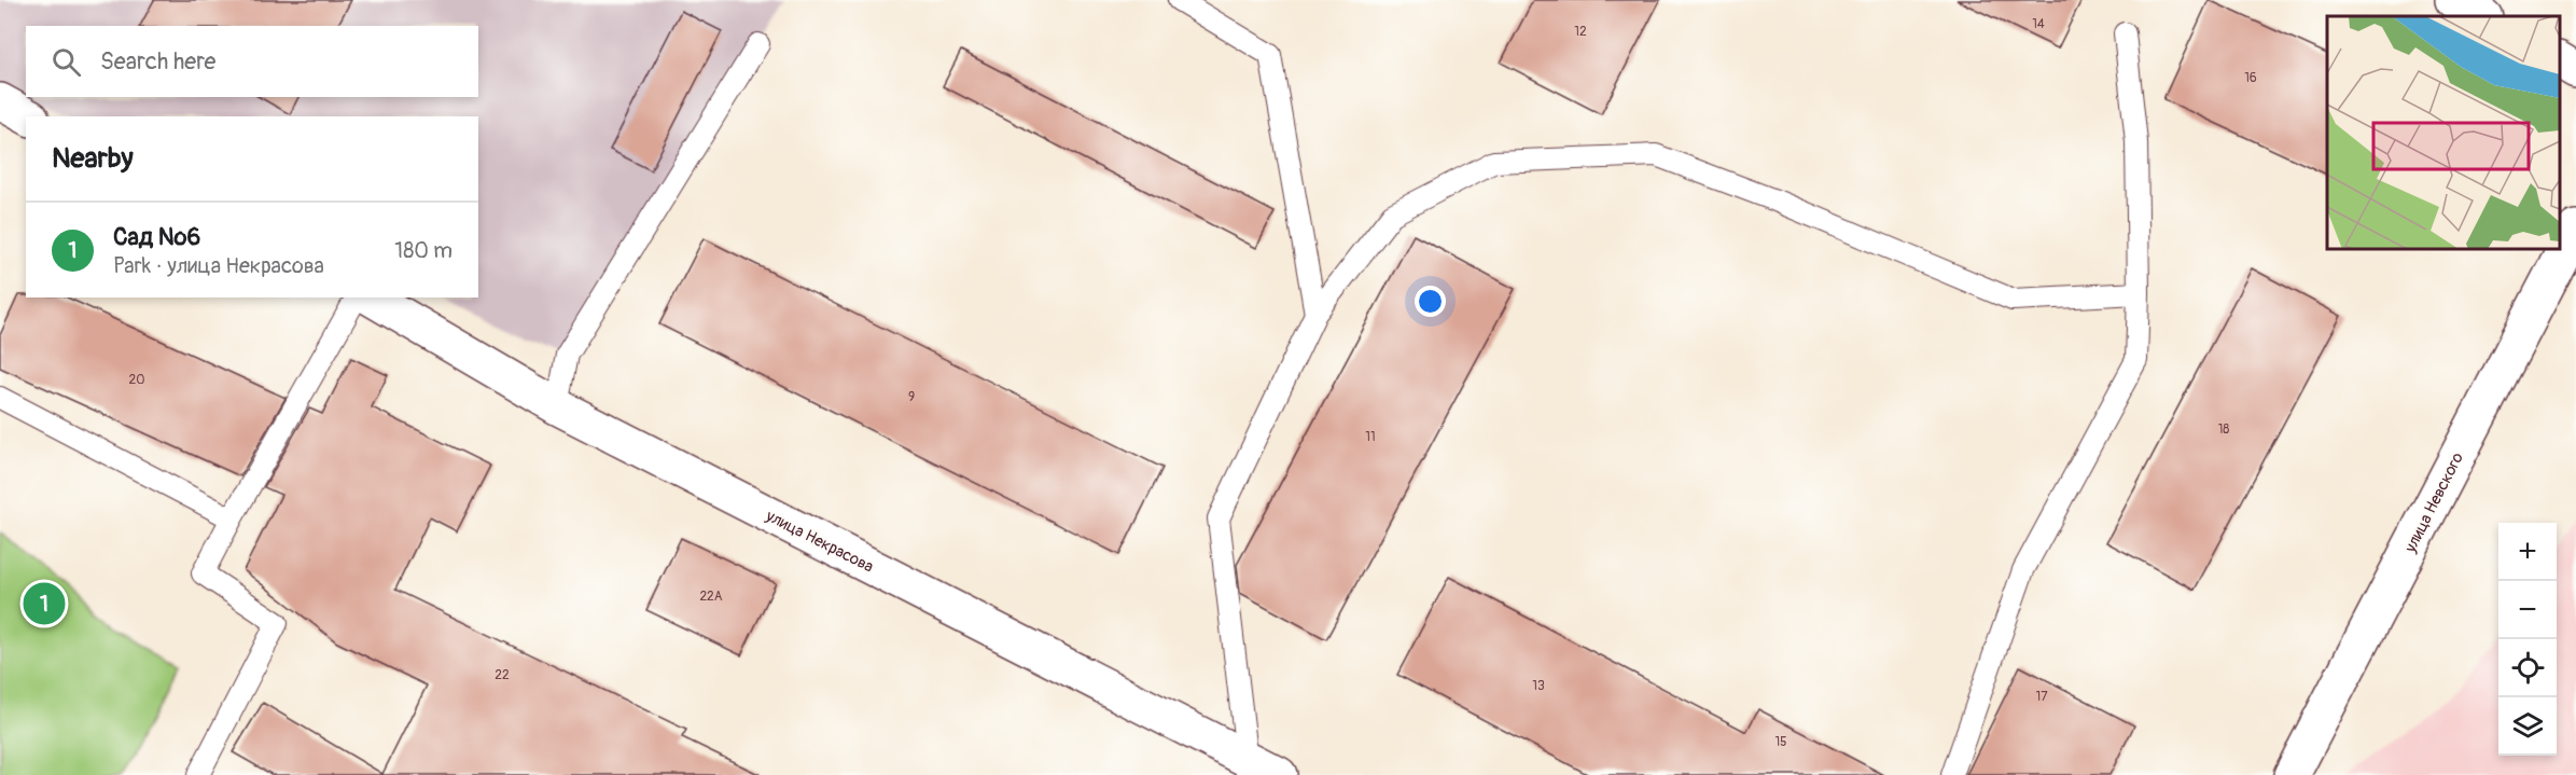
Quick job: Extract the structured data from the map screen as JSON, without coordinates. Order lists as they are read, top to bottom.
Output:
{
  "streets": {
    "street": ["улица Невского", "улица Некрасова"]
  },
  "house_numbers": [
    "14",
    "12",
    "16",
    "20",
    "9",
    "18",
    "11",
    "22А",
    "22",
    "13",
    "17",
    "15"
  ],
  "page": {
    "search": "Search here",
    "heading": "Nearby",
    "list": [
      {
        "mark": "1",
        "name": "Сад №6",
        "note": "Park · улица Некрасова",
        "value": "180 m"
      }
    ],
    "map_buttons": ["+", "−"],
    "pins": "1"
  }
}
